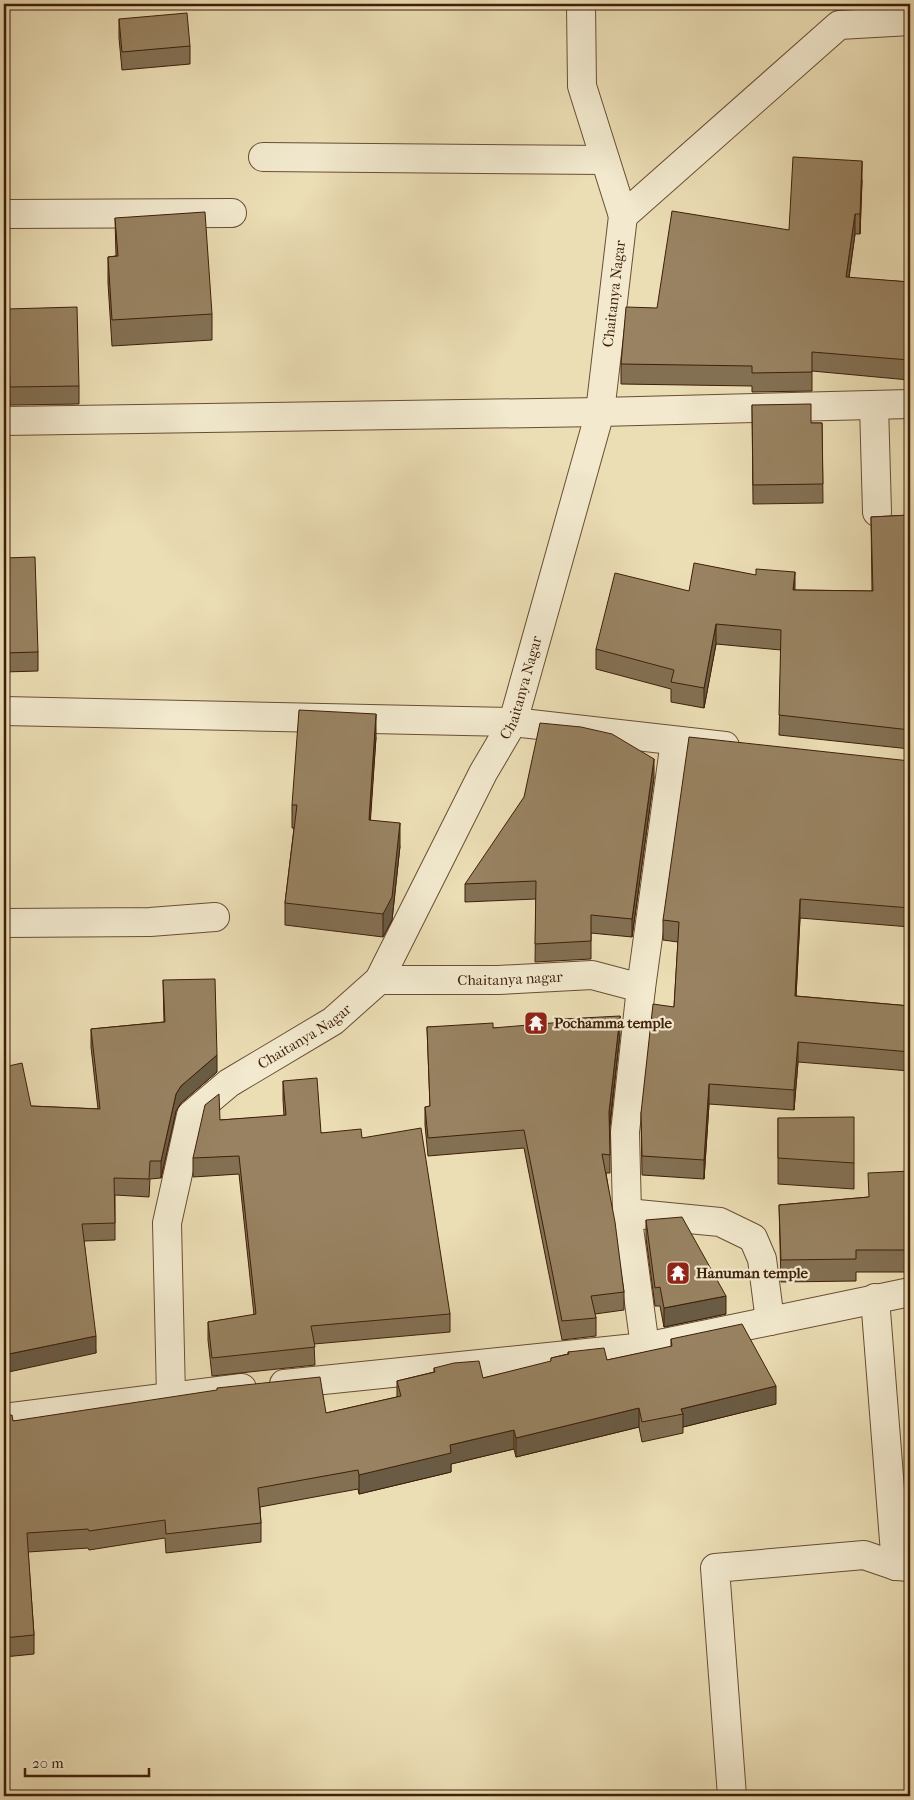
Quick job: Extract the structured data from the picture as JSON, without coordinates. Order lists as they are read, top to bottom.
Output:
{
  "streets": {
    "street": ["Chaitanya Nagar", "Chaitanya nagar"]
  },
  "crossings": [
    ["Chaitanya Nagar", "Chaitanya nagar"]
  ],
  "places": {
    "temple": ["Pochamma temple", "Hanuman temple"]
  },
  "scale_bar": "20 m"
}
